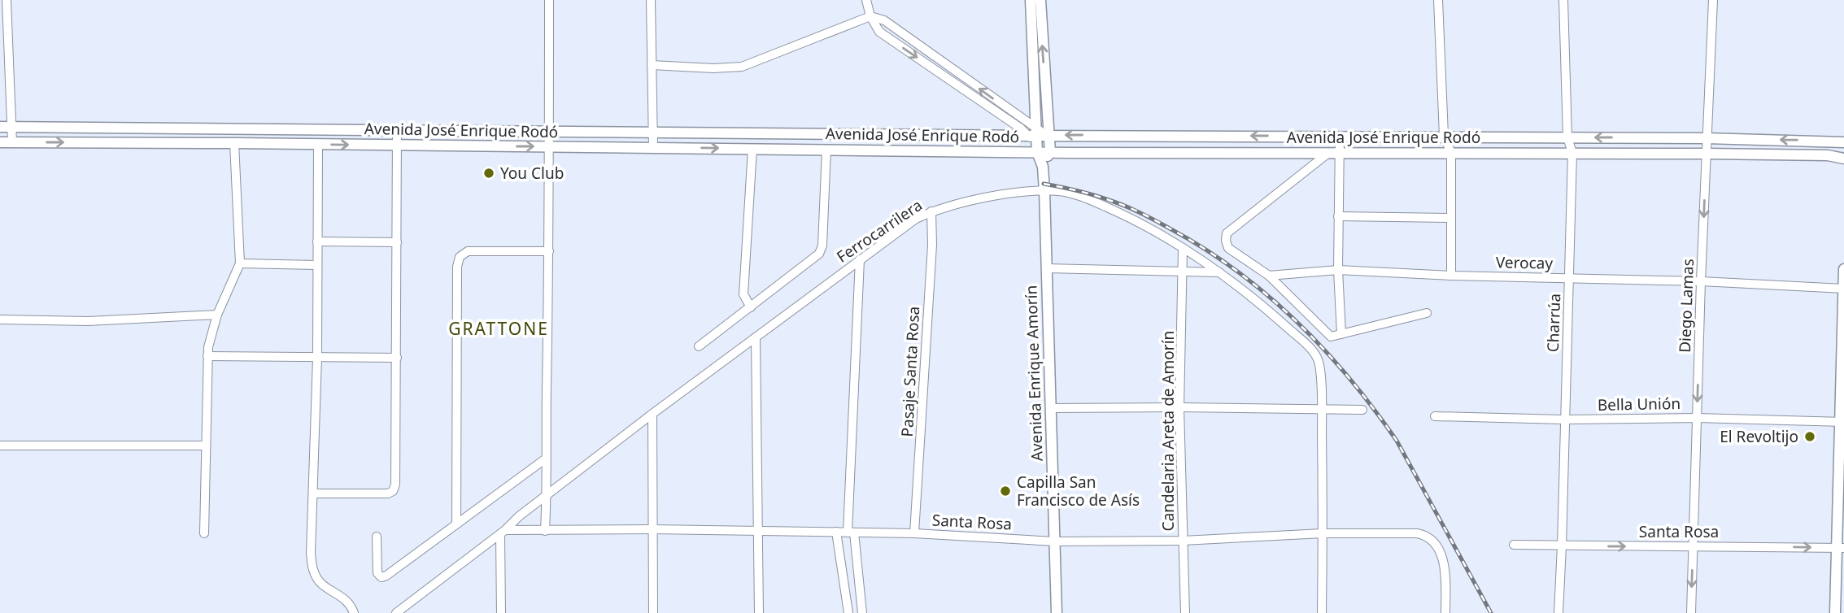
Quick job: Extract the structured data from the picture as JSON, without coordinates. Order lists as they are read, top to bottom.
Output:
{
  "streets": {
    "street": [
      "Avenida José Enrique Rodó",
      "Ferrocarrilera",
      "Verocay",
      "Diego Lamas",
      "Charrúa",
      "Pasaje Santa Rosa",
      "Avenida Enrique Amorín",
      "Bella Unión",
      "Candelaria Areta de Amorín",
      "Santa Rosa"
    ]
  },
  "crossings": [
    ["Avenida José Enrique Rodó", "Diego Lamas"],
    ["Avenida José Enrique Rodó", "Charrúa"],
    ["Avenida José Enrique Rodó", "Avenida Enrique Amorín"],
    ["Ferrocarrilera", "Pasaje Santa Rosa"],
    ["Ferrocarrilera", "Avenida Enrique Amorín"],
    ["Ferrocarrilera", "Candelaria Areta de Amorín"],
    ["Ferrocarrilera", "Santa Rosa"],
    ["Verocay", "Diego Lamas"],
    ["Verocay", "Charrúa"],
    ["Diego Lamas", "Bella Unión"],
    ["Diego Lamas", "Santa Rosa"],
    ["Charrúa", "Bella Unión"],
    ["Charrúa", "Santa Rosa"],
    ["Pasaje Santa Rosa", "Santa Rosa"],
    ["Avenida Enrique Amorín", "Santa Rosa"],
    ["Candelaria Areta de Amorín", "Santa Rosa"]
  ],
  "one_way": ["Diego Lamas"],
  "districts": ["GRATTONE"],
  "places": ["You Club", "El Revoltijo", "Capilla San Francisco de Asís"]
}
